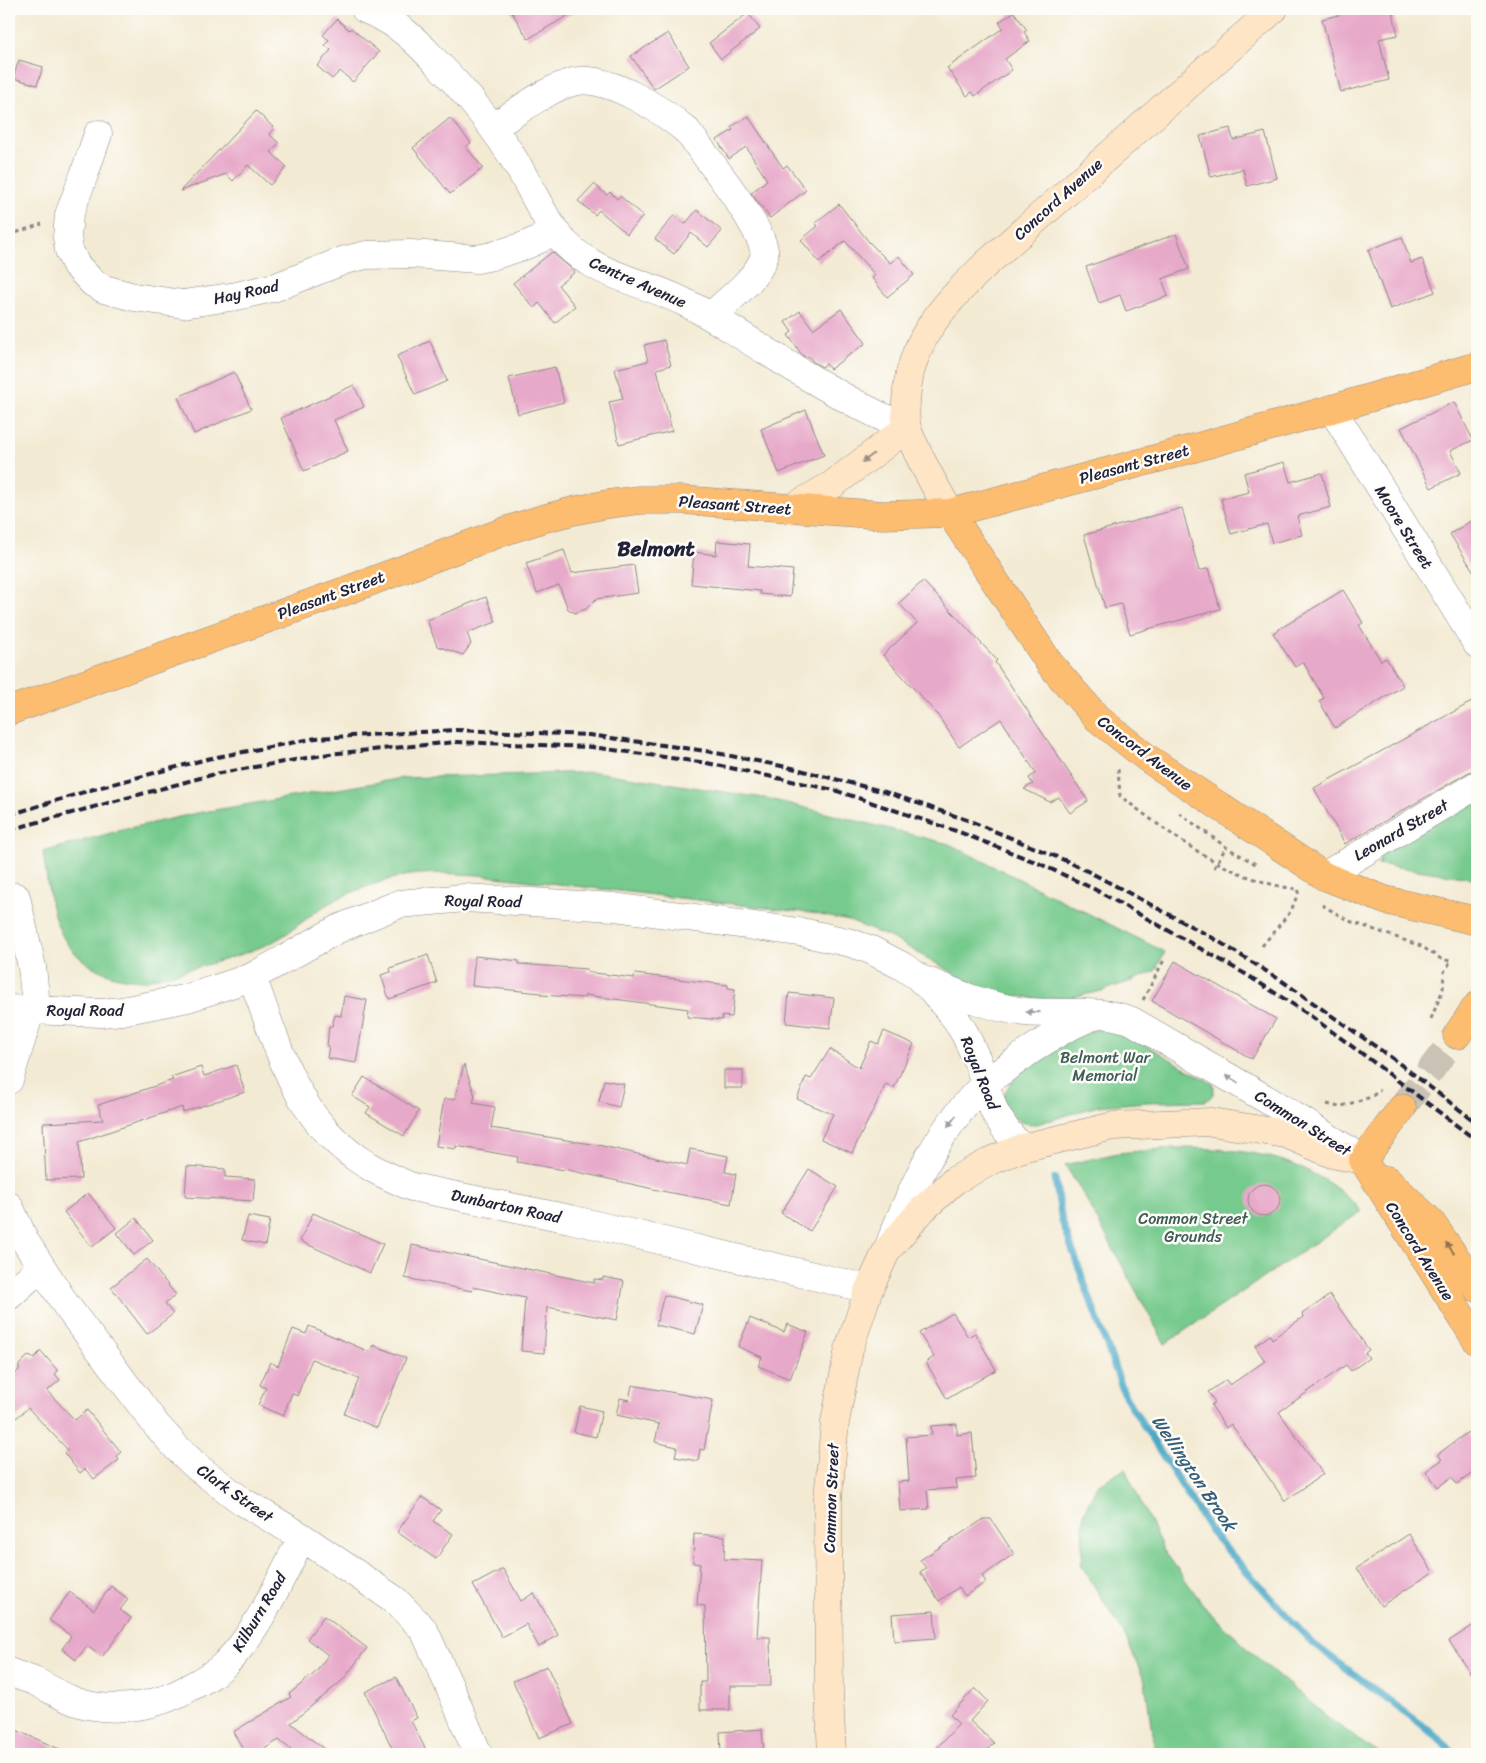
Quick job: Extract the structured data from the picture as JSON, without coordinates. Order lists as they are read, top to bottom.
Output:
{
  "streets": {
    "main road": ["Concord Avenue", "Pleasant Street", "Common Street"],
    "street": [
      "Centre Avenue",
      "Hay Road",
      "Moore Street",
      "Leonard Street",
      "Royal Road",
      "Dunbarton Road",
      "Clark Street",
      "Kilburn Road"
    ]
  },
  "crossings": [
    ["Concord Avenue", "Centre Avenue"],
    ["Concord Avenue", "Pleasant Street"],
    ["Concord Avenue", "Leonard Street"],
    ["Concord Avenue", "Common Street"],
    ["Centre Avenue", "Hay Road"],
    ["Pleasant Street", "Moore Street"],
    ["Royal Road", "Common Street"],
    ["Royal Road", "Dunbarton Road"],
    ["Common Street", "Dunbarton Road"],
    ["Clark Street", "Kilburn Road"]
  ],
  "districts": ["Belmont"],
  "water": ["Wellington Brook"],
  "parks": ["Belmont War Memorial", "Common Street Grounds"]
}
